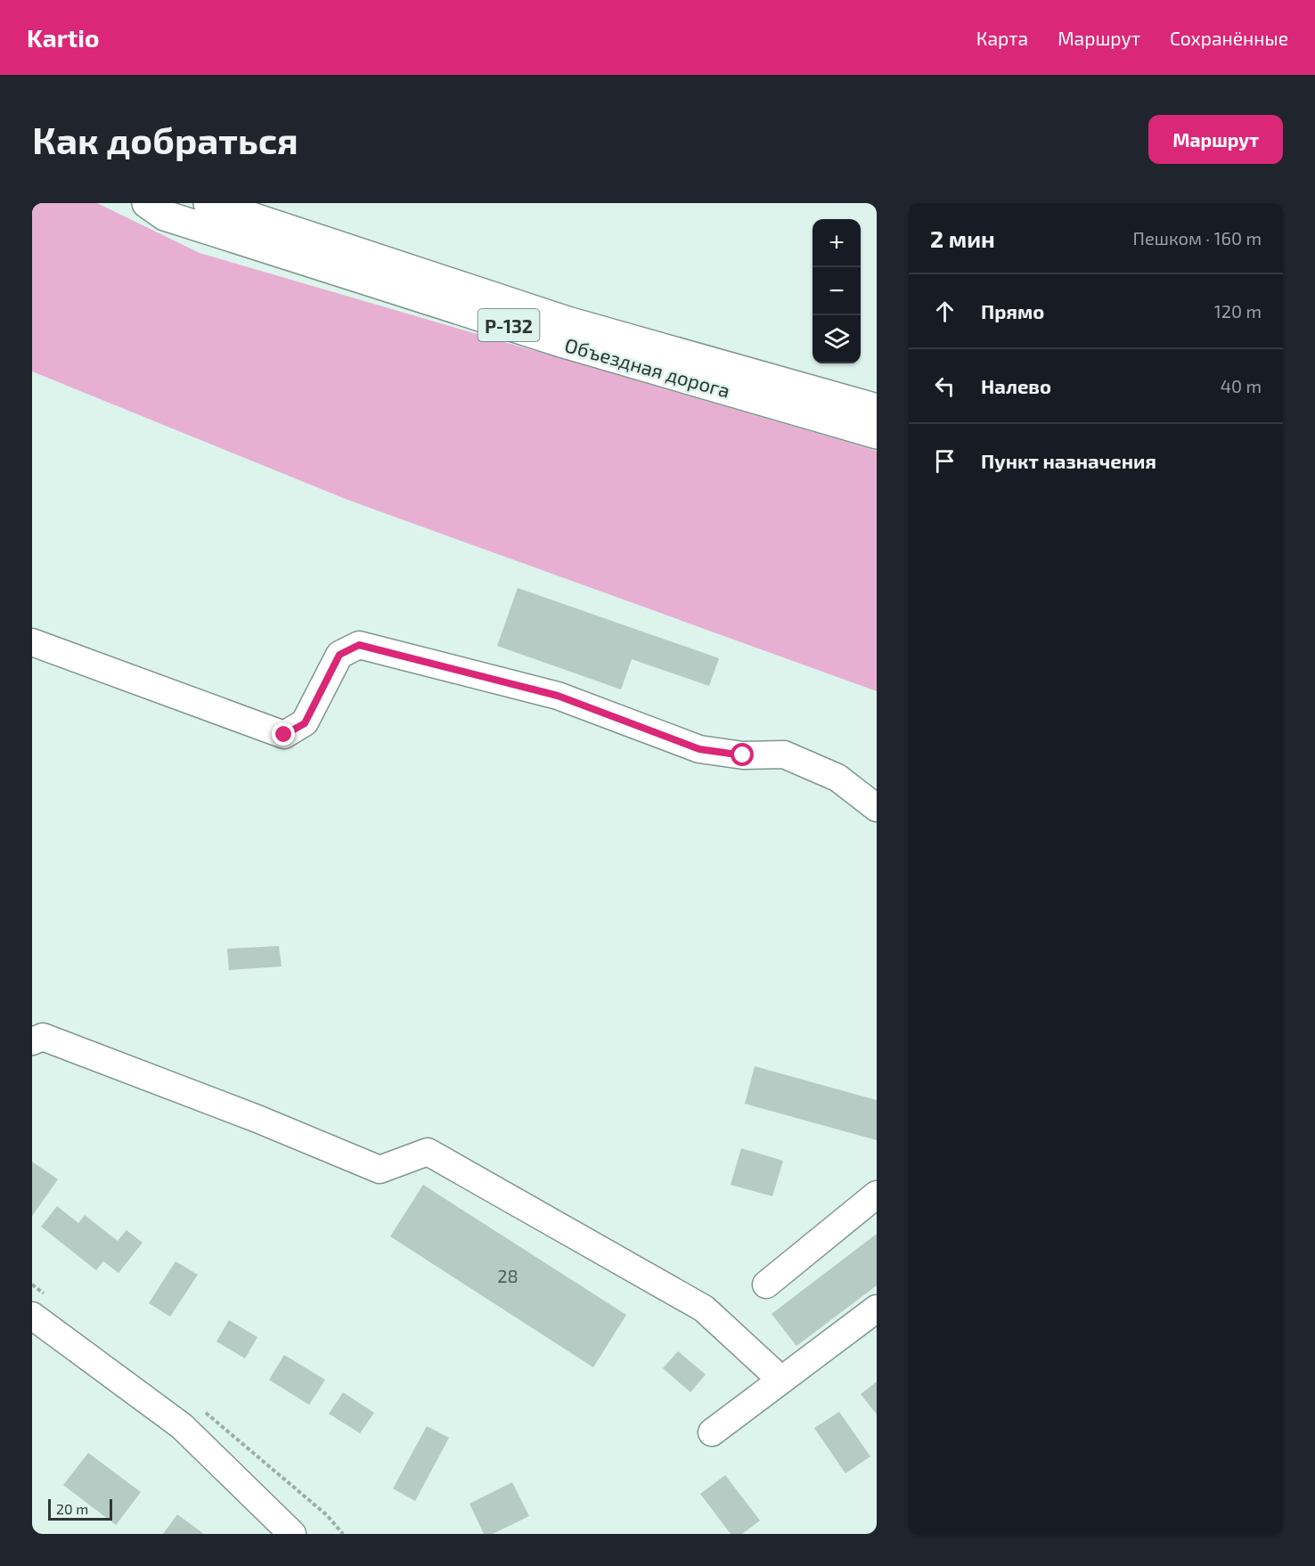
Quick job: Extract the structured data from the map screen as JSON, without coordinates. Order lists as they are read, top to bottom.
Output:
{
  "streets": {
    "highway": ["Р-132", "Объездная дорога"]
  },
  "house_numbers": ["28"],
  "scale_bar": "20 m",
  "page": {
    "header": "Kartio",
    "nav": ["Карта", "Маршрут", "Сохранённые"],
    "buttons": "Маршрут",
    "title": "Как добраться",
    "heading": ["2 мин", "Пешком · 160 m"],
    "map_buttons": ["+", "−"],
    "list": [
      ["Прямо", "120 m"],
      ["Налево", "40 m"],
      "Пункт назначения"
    ],
    "scale": "20 m"
  }
}
